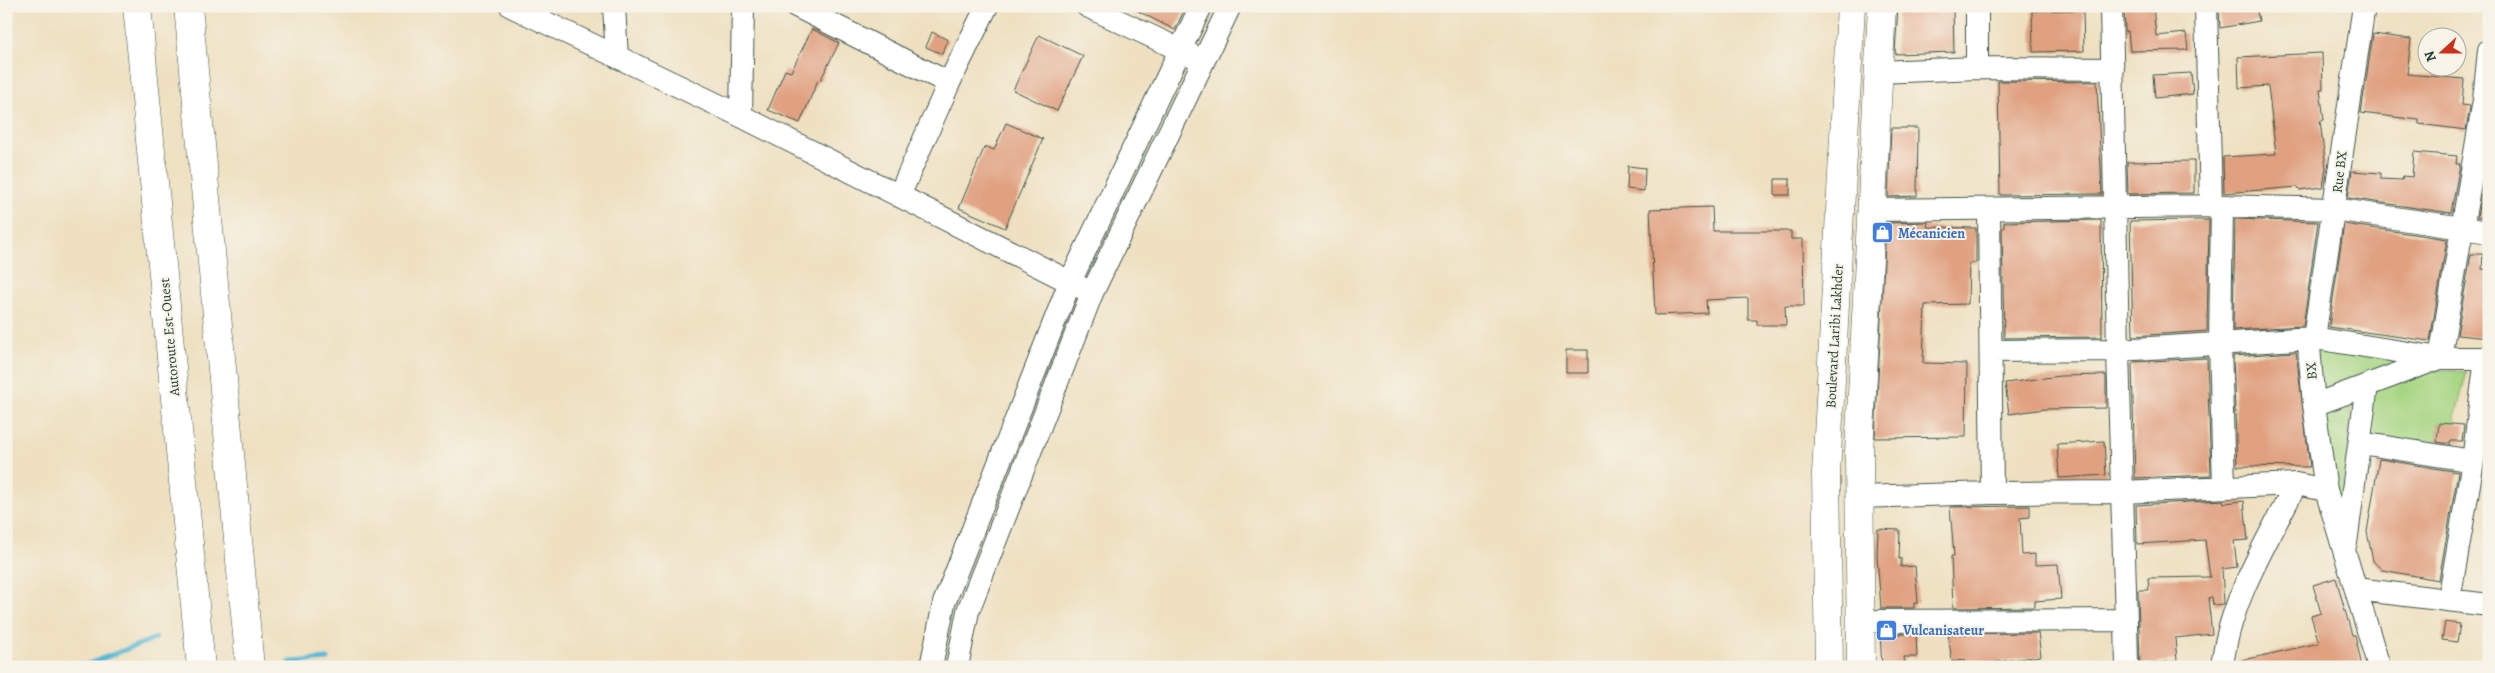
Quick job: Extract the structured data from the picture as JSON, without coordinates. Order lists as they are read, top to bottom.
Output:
{
  "streets": {
    "main road": ["Boulevard Laribi Lakhder", "Autoroute Est-Ouest"],
    "street": ["Rue BX", "BX"]
  },
  "crossings": [
    ["Rue BX", "BX"]
  ],
  "places": {
    "shop": ["Mécanicien", "Vulcanisateur"]
  },
  "north": "left"
}
